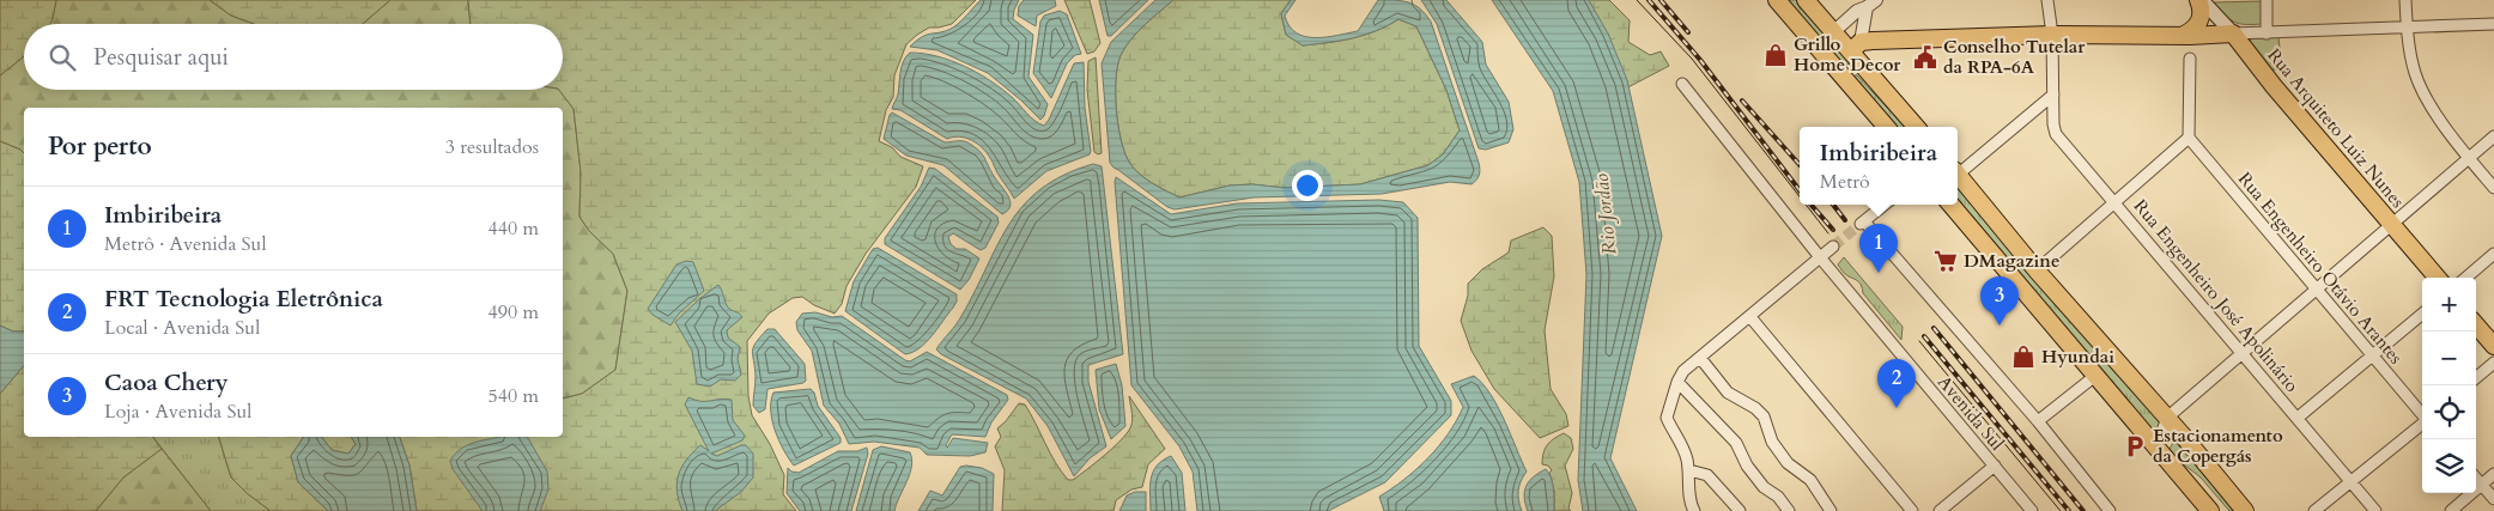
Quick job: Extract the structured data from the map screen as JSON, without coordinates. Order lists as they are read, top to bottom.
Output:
{
  "streets": {
    "main road": ["Rua Arquiteto Luiz Nunes"],
    "street": ["Rua Engenheiro Otávio Arantes", "Rua Engenheiro José Apolinário", "Avenida Sul"]
  },
  "water": ["Rio Jordão"],
  "places": {
    "shop": ["Grillo Home Decor", "Hyundai"],
    "public building": ["Conselho Tutelar da RPA-6A"],
    "supermarket": ["DMagazine"],
    "parking": ["Estacionamento da Copergás"]
  },
  "page": {
    "search": "Pesquisar aqui",
    "heading": ["Por perto", "3 resultados"],
    "popup": ["Imbiribeira", "Metrô"],
    "list": [
      {
        "mark": "1",
        "name": "Imbiribeira",
        "note": "Metrô · Avenida Sul",
        "value": "440 m"
      },
      {
        "mark": "2",
        "name": "FRT Tecnologia Eletrônica",
        "note": "Local · Avenida Sul",
        "value": "490 m"
      },
      {
        "mark": "3",
        "name": "Caoa Chery",
        "note": "Loja · Avenida Sul",
        "value": "540 m"
      }
    ],
    "pins": ["1", "3", "2"],
    "map_buttons": ["+", "−"]
  }
}
